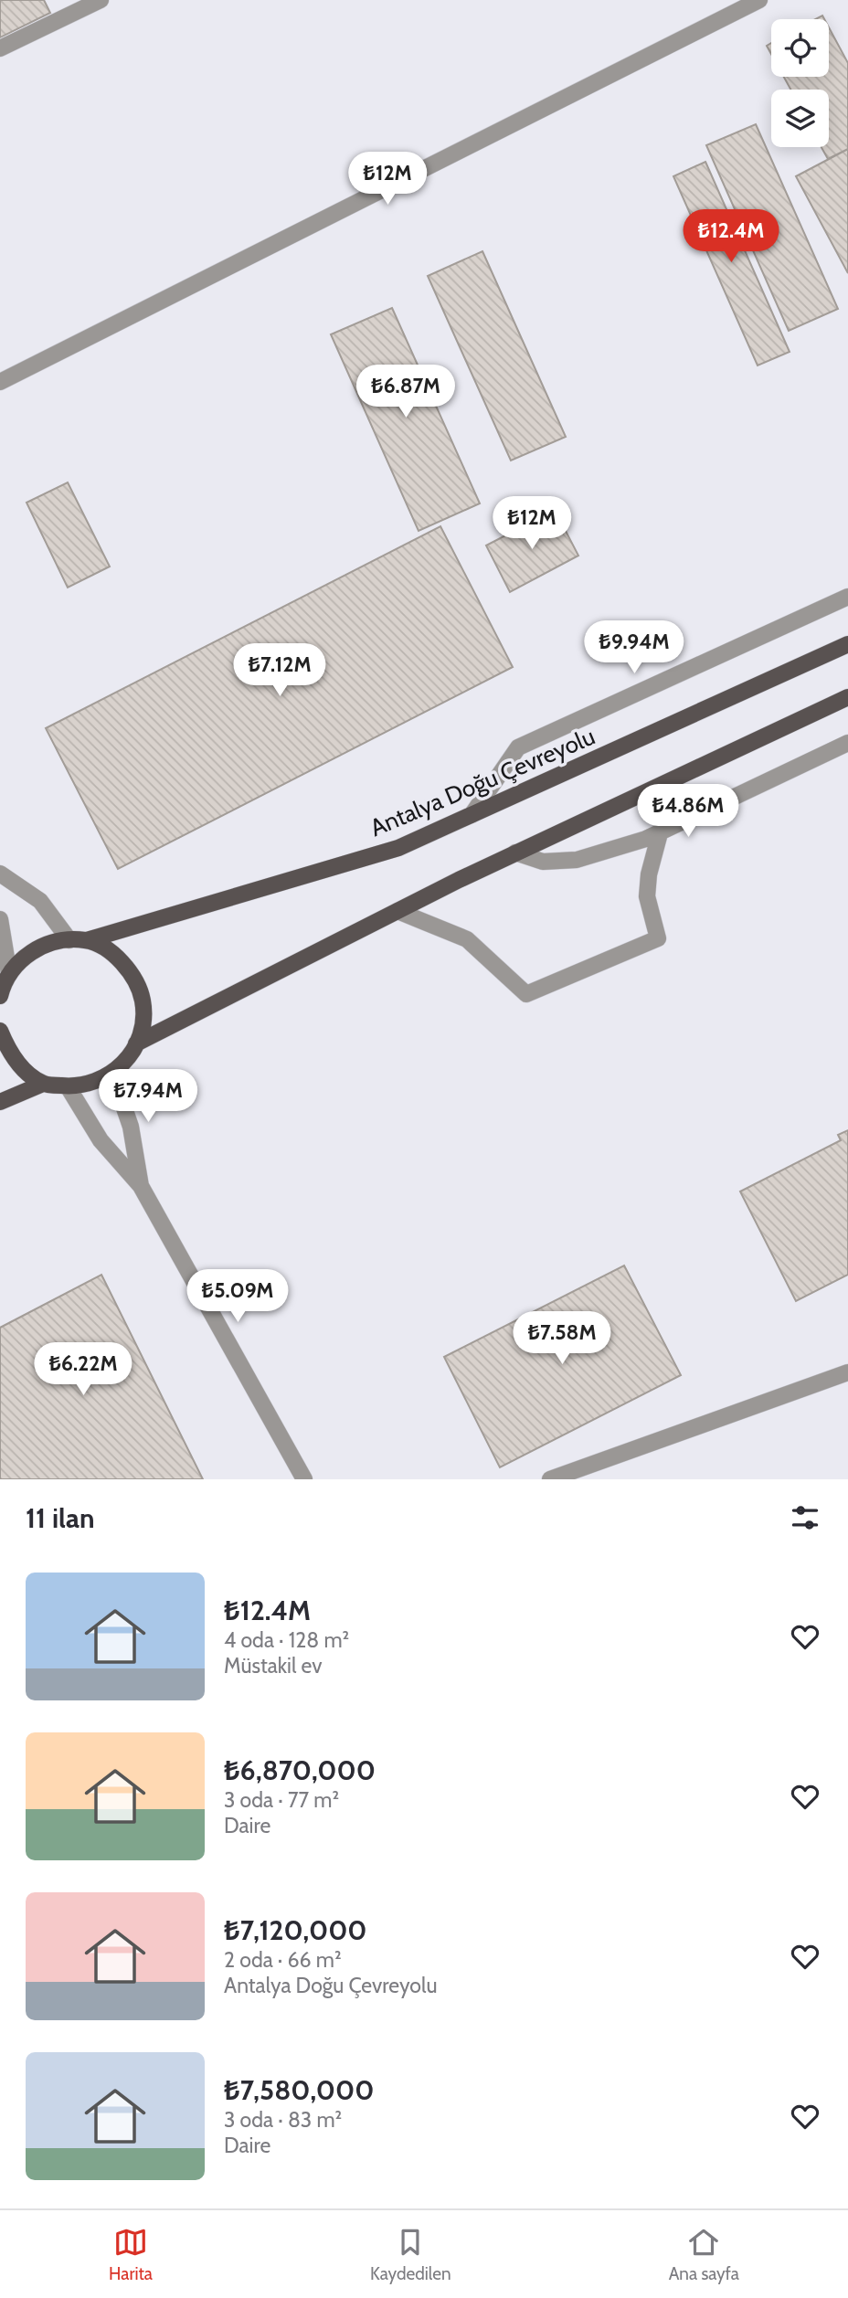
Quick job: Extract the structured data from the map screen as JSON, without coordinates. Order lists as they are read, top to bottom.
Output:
{
  "streets": {
    "main road": ["Antalya Doğu Çevreyolu"]
  },
  "page": {
    "price": [
      "₺12M",
      "₺12.4M",
      "₺6.87M",
      "₺12M",
      "₺9.94M",
      "₺7.12M",
      "₺4.86M",
      "₺7.94M",
      "₺5.09M",
      "₺7.58M",
      "₺6.22M"
    ],
    "heading": "11 ilan",
    "list": [
      {
        "name": "₺12.4M",
        "note": "4 oda · 128 m² · Müstakil ev"
      },
      {
        "name": "₺6,870,000",
        "note": "3 oda · 77 m² · Daire"
      },
      {
        "name": "₺7,120,000",
        "note": "2 oda · 66 m² · Antalya Doğu Çevreyolu"
      },
      {
        "name": "₺7,580,000",
        "note": "3 oda · 83 m² · Daire"
      }
    ],
    "tabs": ["Harita", "Kaydedilen", "Ana sayfa"]
  }
}
